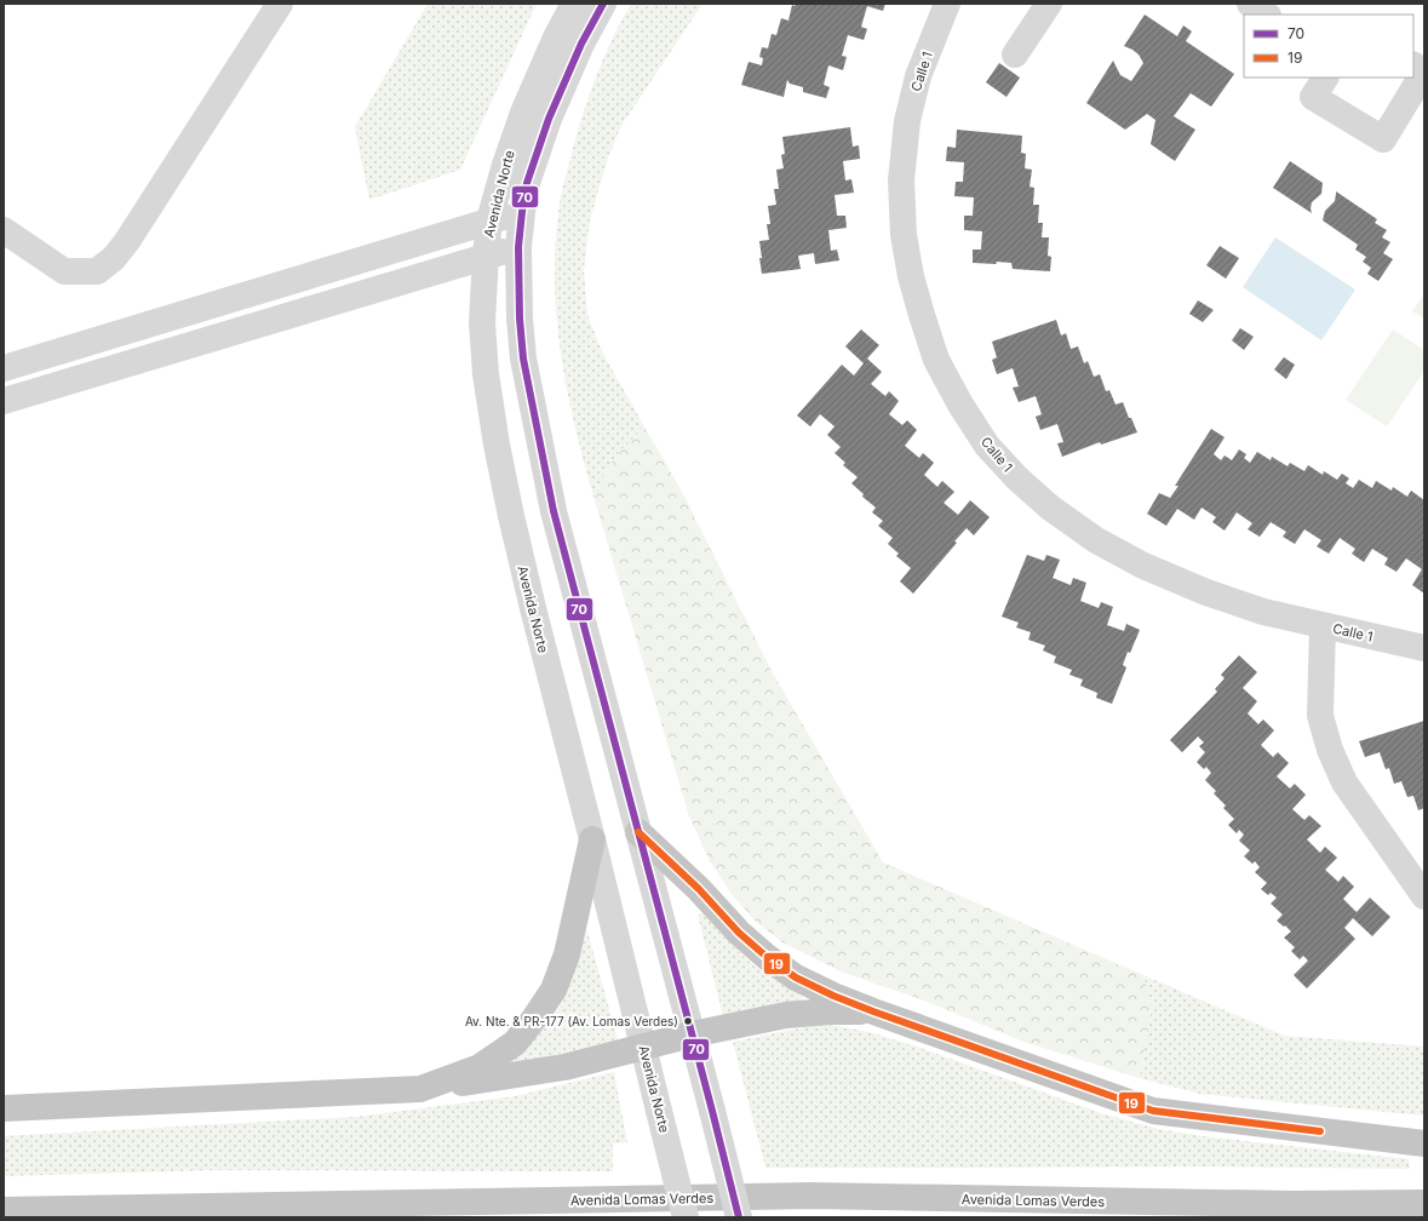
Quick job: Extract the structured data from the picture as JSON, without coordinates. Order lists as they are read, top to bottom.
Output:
{
  "streets": {
    "highway": ["Avenida Lomas Verdes"],
    "street": ["Calle 1", "Avenida Norte"]
  },
  "places": ["Av. Nte. & PR-177 (Av. Lomas Verdes)"],
  "lines": ["transit line 70", "transit line 19"],
  "legend": ["70", "19"]
}
